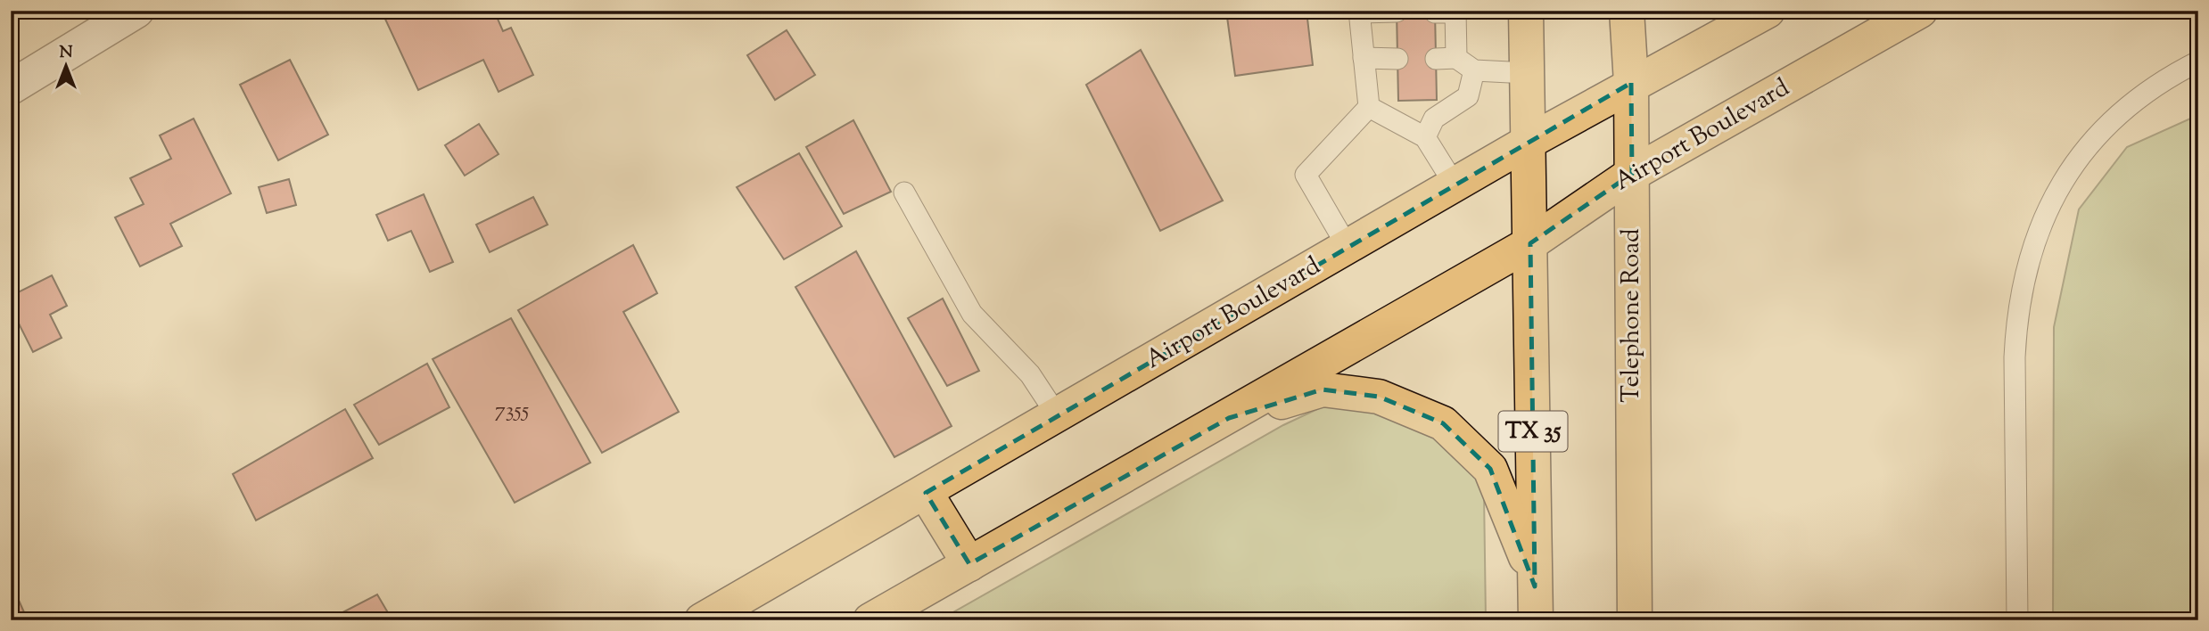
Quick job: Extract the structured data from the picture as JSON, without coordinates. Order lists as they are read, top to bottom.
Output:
{
  "streets": {
    "main road": ["Airport Boulevard", "Telephone Road", "TX 35"]
  },
  "crossings": [
    ["Airport Boulevard", "Telephone Road"],
    ["Airport Boulevard", "TX 35"]
  ],
  "house_numbers": ["7355"],
  "north": "top"
}
